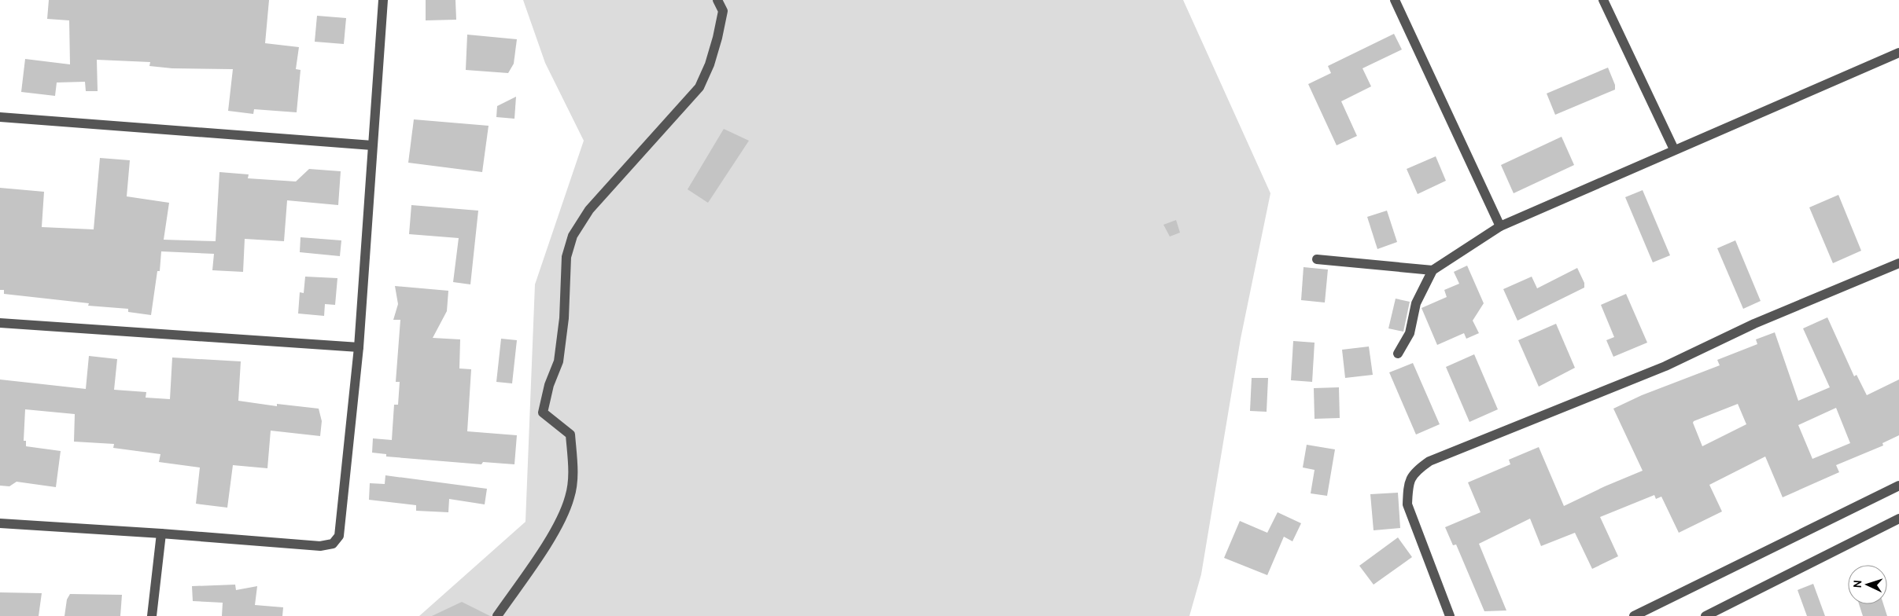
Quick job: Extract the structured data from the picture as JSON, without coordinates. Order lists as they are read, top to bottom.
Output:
{
  "north": "left"
}
